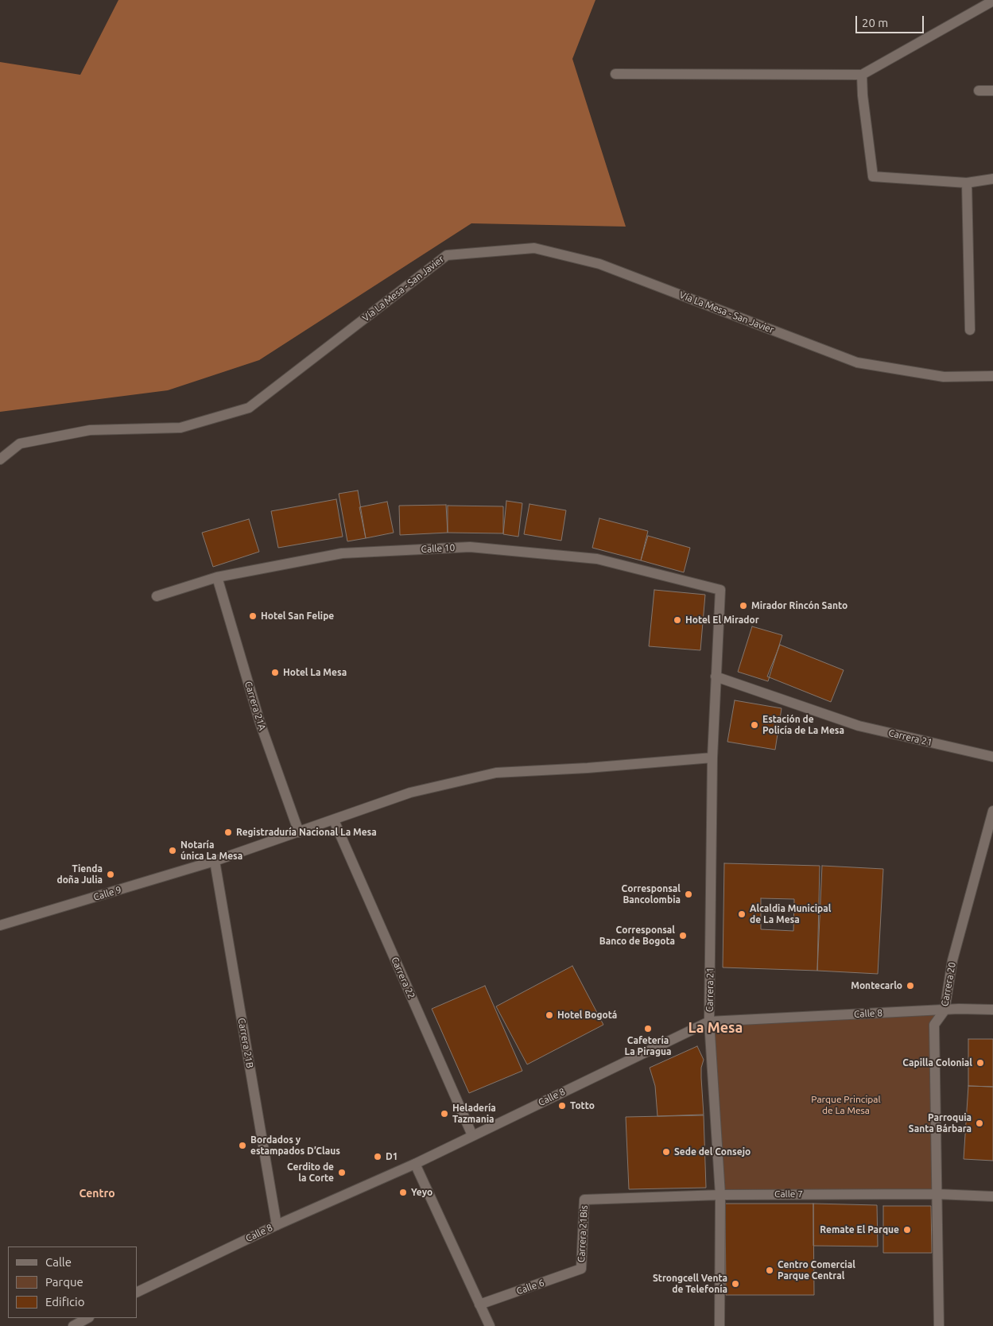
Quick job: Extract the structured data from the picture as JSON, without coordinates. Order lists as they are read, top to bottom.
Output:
{
  "streets": {
    "street": [
      "Vía La Mesa - San Javier",
      "Calle 10",
      "Carrera 21A",
      "Carrera 21",
      "Calle 9",
      "Carrera 22",
      "Carrera 20",
      "Calle 8",
      "Carrera 21B",
      "Calle 7",
      "Carrera 21Bis",
      "Calle 6"
    ]
  },
  "crossings": [
    ["Calle 10", "Carrera 21A"],
    ["Calle 10", "Carrera 21"],
    ["Carrera 21A", "Calle 9"],
    ["Carrera 21", "Calle 9"],
    ["Carrera 21", "Calle 8"],
    ["Carrera 21", "Calle 7"],
    ["Calle 9", "Carrera 22"],
    ["Calle 9", "Carrera 21B"],
    ["Carrera 22", "Calle 8"],
    ["Carrera 20", "Calle 8"],
    ["Carrera 20", "Calle 7"],
    ["Calle 8", "Carrera 21B"],
    ["Calle 7", "Carrera 21Bis"],
    ["Carrera 21Bis", "Calle 6"]
  ],
  "districts": ["La Mesa", "Centro"],
  "parks": ["Parque Principal de La Mesa"],
  "places": [
    "Mirador Rincón Santo",
    "Hotel San Felipe",
    "Hotel El Mirador",
    "Hotel La Mesa",
    "Estación de Policía de La Mesa",
    "Registraduría Nacional La Mesa",
    "Notaría única La Mesa",
    "Tienda doña Julia",
    "Corresponsal Bancolombia",
    "Alcaldia Municipal de La Mesa",
    "Corresponsal Banco de Bogota",
    "Montecarlo",
    "Hotel Bogotá",
    "Cafetería La Piragua",
    "Capilla Colonial",
    "Totto",
    "Heladería Tazmania",
    "Parroquia Santa Bárbara",
    "Bordados y estampados D’Claus",
    "Sede del Consejo",
    "D1",
    "Cerdito de la Corte",
    "Yeyo",
    "Remate El Parque",
    "Centro Comercial Parque Central",
    "Strongcell Venta de Telefonía"
  ],
  "legend": ["Calle", "Parque", "Edificio"],
  "scale_bar": "20 m"
}
